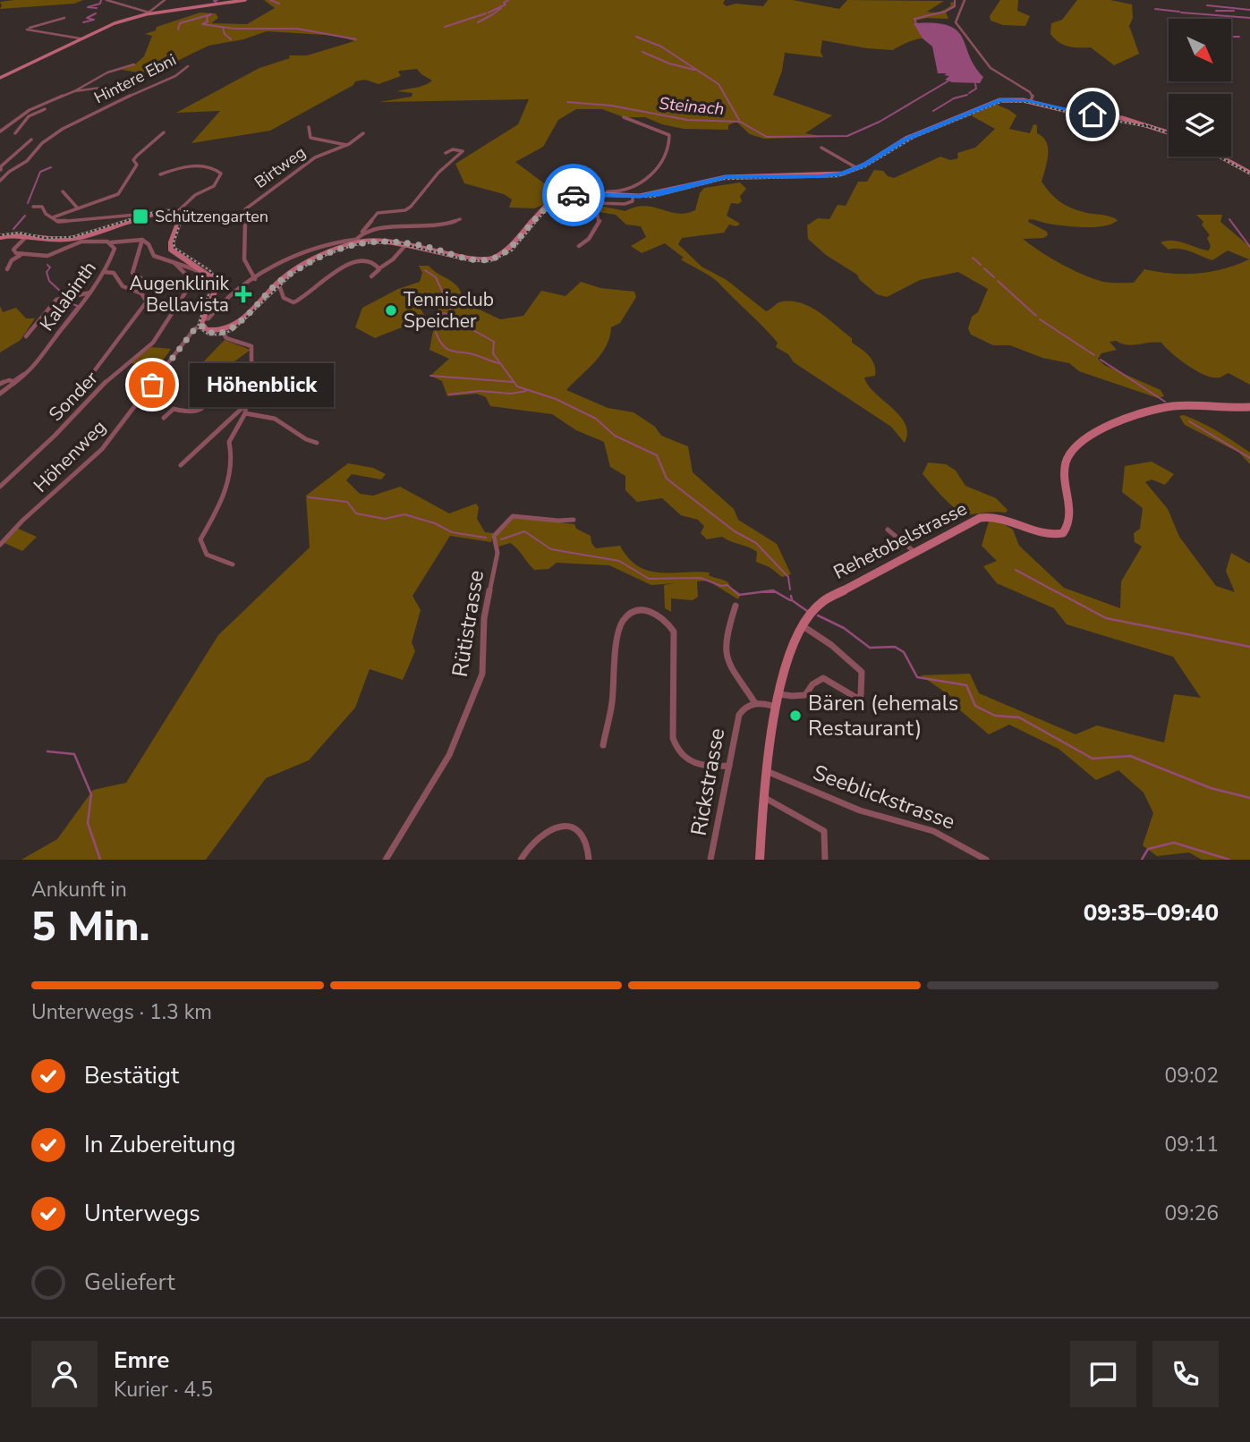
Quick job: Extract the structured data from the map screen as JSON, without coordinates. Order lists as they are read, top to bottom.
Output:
{
  "streets": {
    "main road": ["Rehetobelstrasse"],
    "street": [
      "Hintere Ebni",
      "Birtweg",
      "Kalabinth",
      "Sonder",
      "Höhenweg",
      "Rütistrasse",
      "Rickstrasse",
      "Seeblickstrasse"
    ]
  },
  "crossings": [
    ["Birtweg", "Höhenweg"],
    ["Rehetobelstrasse", "Seeblickstrasse"]
  ],
  "water": ["Steinach"],
  "places": {
    "transit": ["Schützengarten"],
    "health": ["Augenklinik Bellavista"],
    "other": ["Tennisclub Speicher", "Höhenblick", "Bären (ehemals Restaurant)"]
  },
  "north": "bottom right",
  "page": {
    "bubble": "Höhenblick",
    "heading": ["5 Min.", "Ankunft in", "09:35–09:40"],
    "panel": ["Emre", "Kurier · 4.5"],
    "bar": "Unterwegs · 1.3 km",
    "list": [
      ["Bestätigt", "09:02"],
      ["In Zubereitung", "09:11"],
      ["Unterwegs", "09:26"],
      "Geliefert"
    ]
  }
}
